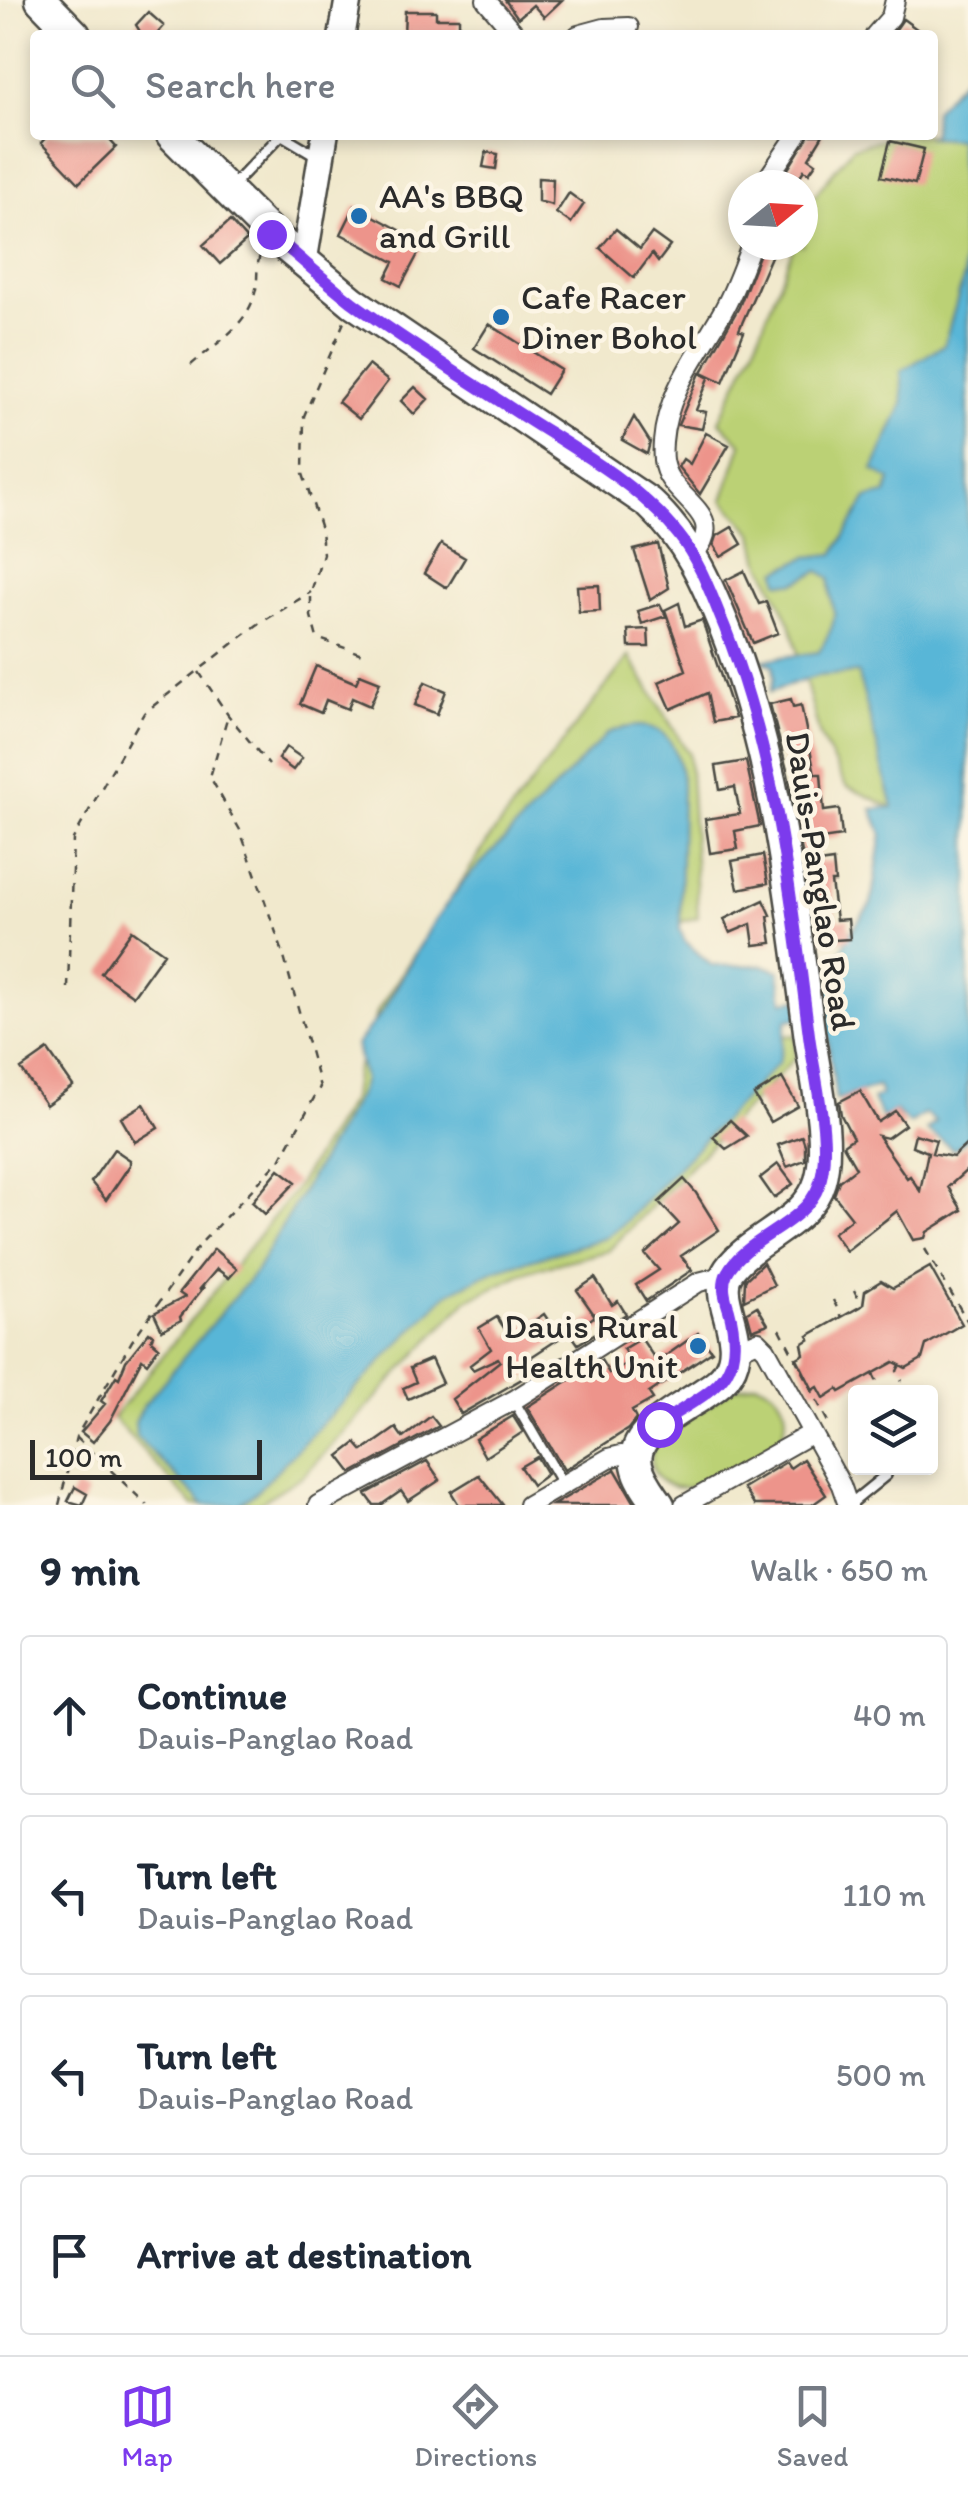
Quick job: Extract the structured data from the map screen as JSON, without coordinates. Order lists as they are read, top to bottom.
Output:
{
  "streets": {
    "main road": ["Dauis-Panglao Road"]
  },
  "places": ["AA's BBQ and Grill", "Cafe Racer Diner Bohol", "Dauis Rural Health Unit"],
  "scale_bar": "100 m",
  "north": "right",
  "page": {
    "search": "Search here",
    "scale": "100 m",
    "heading": ["9 min", "Walk · 650 m"],
    "list": [
      ["Continue", "Dauis-Panglao Road", "40 m"],
      ["Turn left", "Dauis-Panglao Road", "110 m"],
      ["Turn left", "Dauis-Panglao Road", "500 m"],
      "Arrive at destination"
    ],
    "nav": ["Map", "Directions", "Saved"]
  }
}
